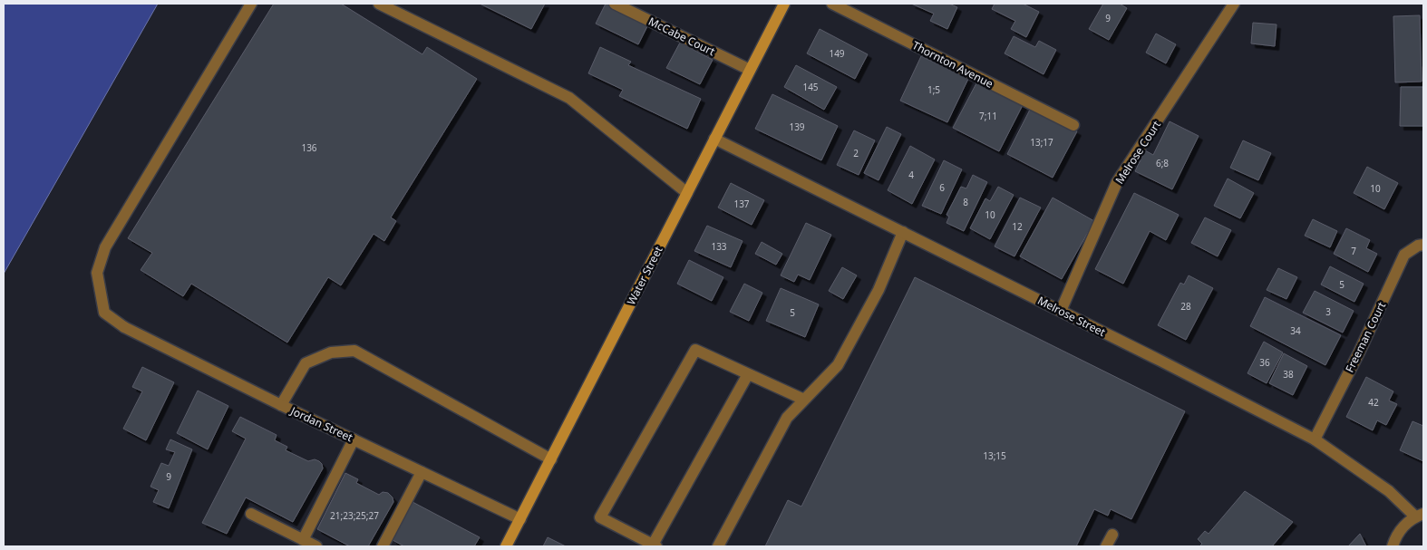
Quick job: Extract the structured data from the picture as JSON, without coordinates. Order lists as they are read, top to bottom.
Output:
{
  "streets": {
    "main road": ["Water Street"],
    "street": [
      "McCabe Court",
      "Thornton Avenue",
      "Melrose Court",
      "Melrose Street",
      "Freeman Court",
      "Jordan Street"
    ]
  },
  "crossings": [
    ["McCabe Court", "Water Street"],
    ["Melrose Court", "Melrose Street"],
    ["Water Street", "Melrose Street"],
    ["Water Street", "Jordan Street"],
    ["Melrose Street", "Freeman Court"]
  ],
  "house_numbers": [
    "9",
    "149",
    "145",
    "1;5",
    "7;11",
    "139",
    "13;17",
    "136",
    "2",
    "6;8",
    "4",
    "6",
    "10",
    "8",
    "137",
    "10",
    "12",
    "133",
    "7",
    "5",
    "28",
    "3",
    "5",
    "34",
    "36",
    "38",
    "42",
    "13;15",
    "9",
    "21;23;25;27"
  ]
}
